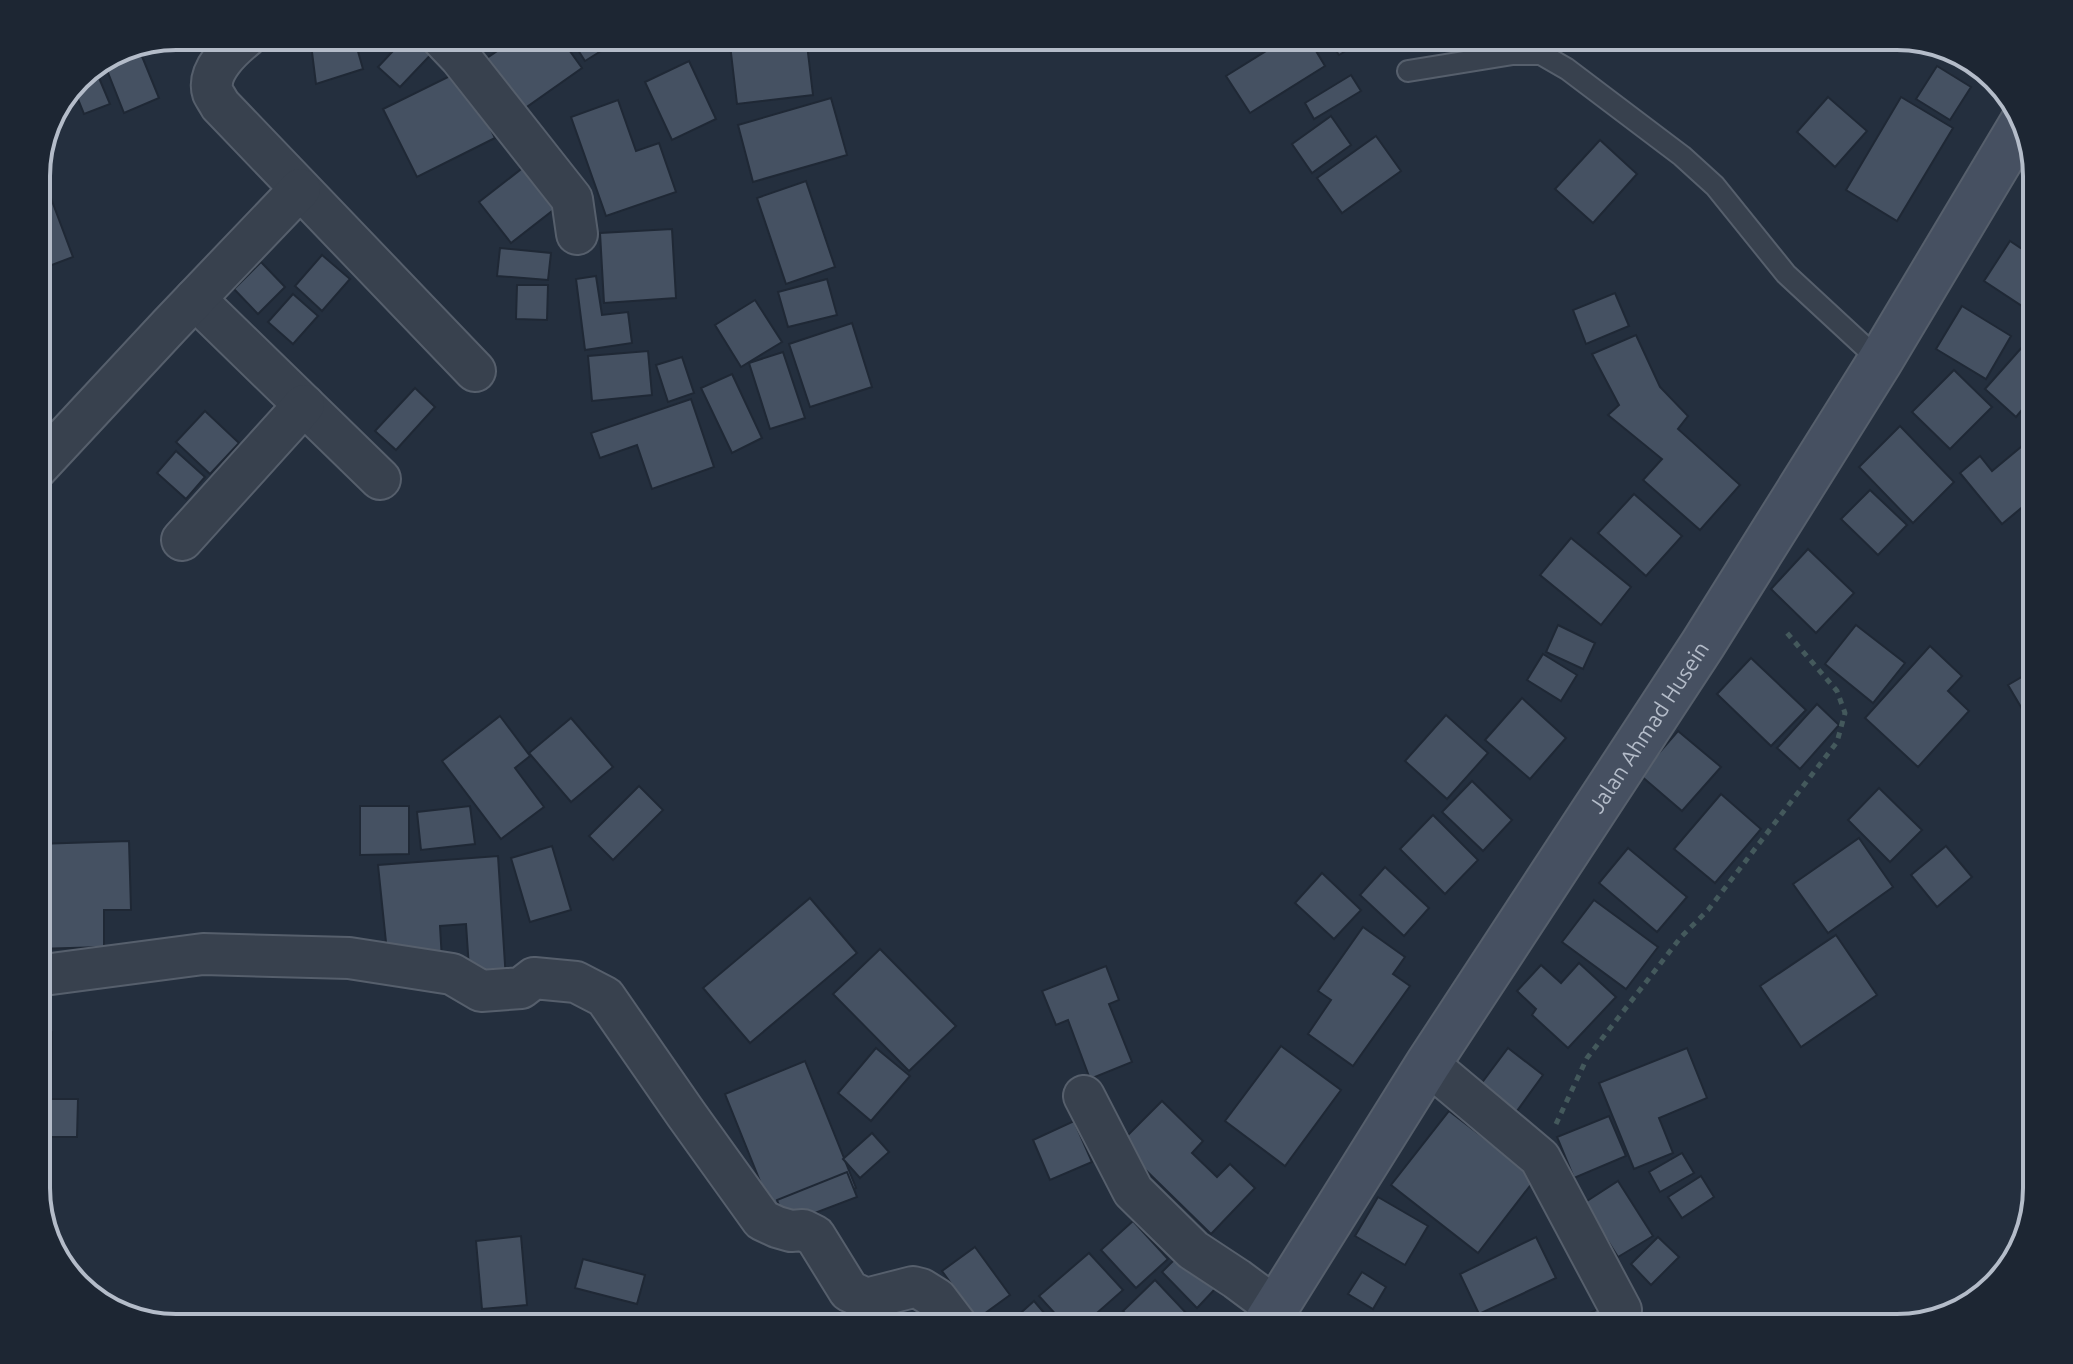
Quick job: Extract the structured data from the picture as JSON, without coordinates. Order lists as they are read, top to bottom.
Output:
{
  "streets": {
    "main road": ["Jalan Ahmad Husein"]
  }
}
